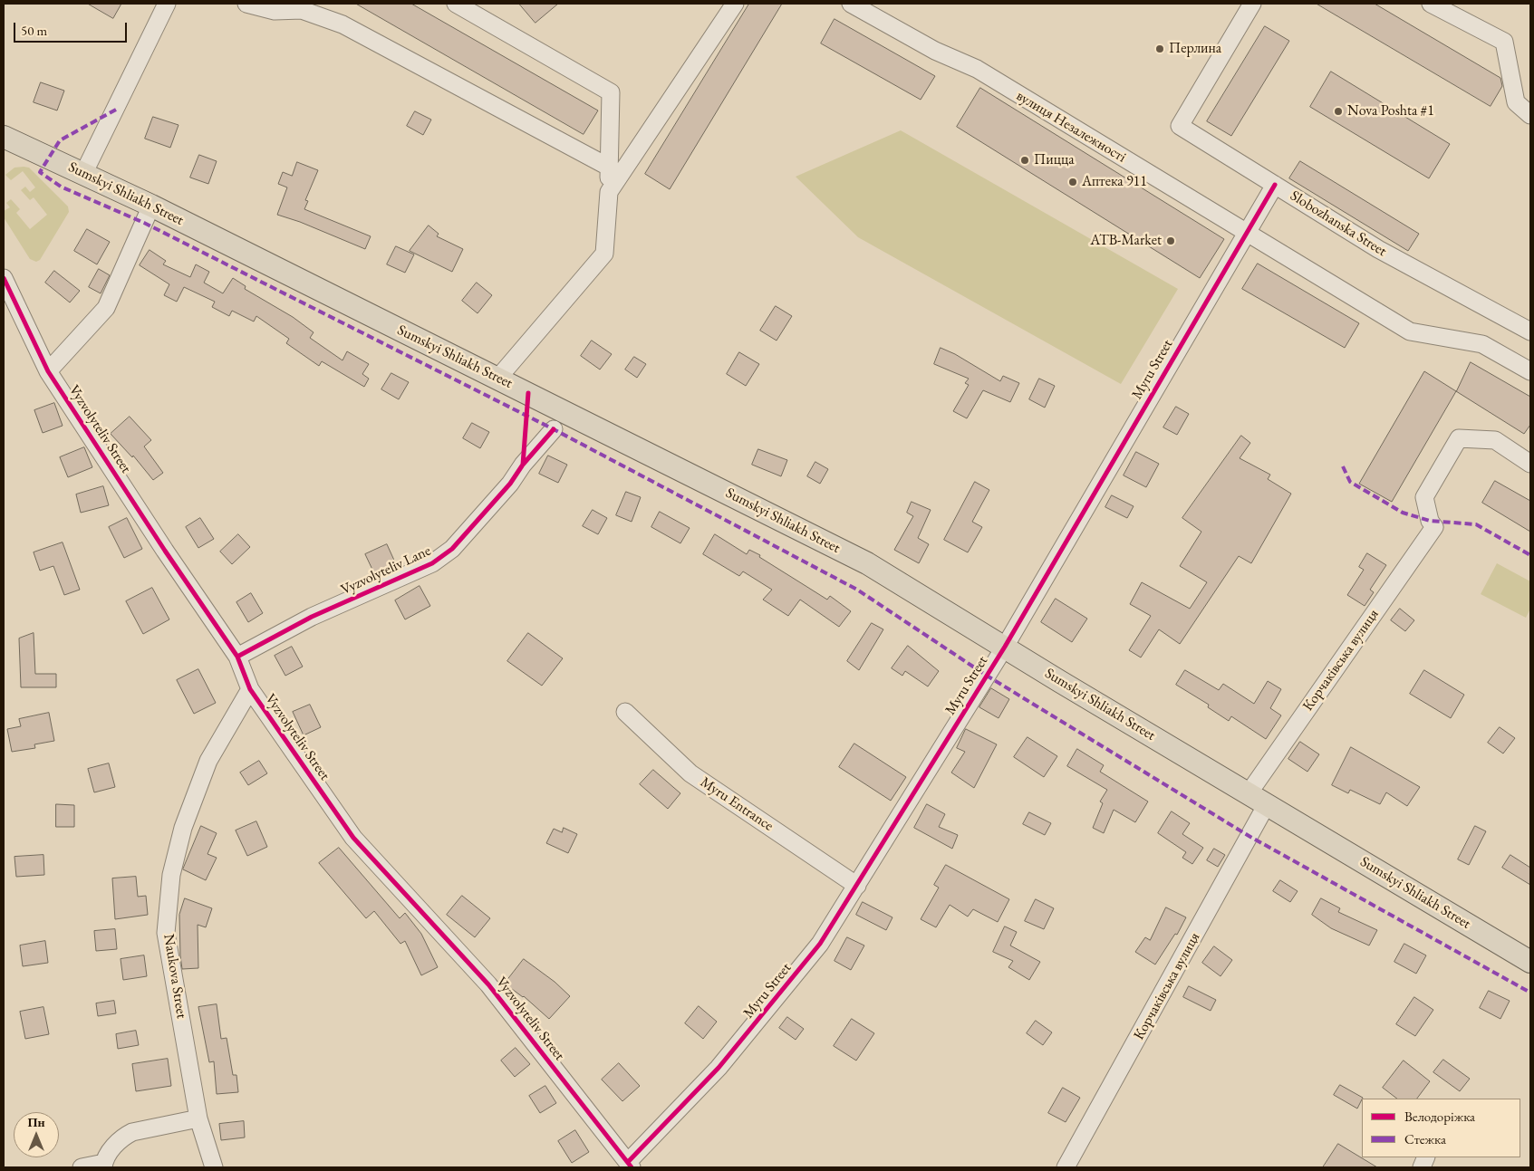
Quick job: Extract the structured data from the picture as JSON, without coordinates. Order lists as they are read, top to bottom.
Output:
{
  "streets": {
    "main road": ["Sumskyi Shliakh Street"],
    "street": [
      "вулиця Незалежності",
      "Slobozhanska Street",
      "Myru Street",
      "Vyzvolyteliv Street",
      "Vyzvolyteliv Lane",
      "Корчаківська вулиця",
      "Myru Entrance",
      "Naukova Street"
    ]
  },
  "crossings": [
    ["вулиця Незалежності", "Myru Street"],
    ["Sumskyi Shliakh Street", "Myru Street"],
    ["Sumskyi Shliakh Street", "Корчаківська вулиця"],
    ["Slobozhanska Street", "Myru Street"],
    ["Myru Street", "Vyzvolyteliv Street"],
    ["Myru Street", "Myru Entrance"],
    ["Vyzvolyteliv Street", "Vyzvolyteliv Lane"],
    ["Vyzvolyteliv Street", "Naukova Street"]
  ],
  "places": [
    "Перлина",
    "Nova Poshta #1",
    "Пицца",
    "Аптека 911",
    "ATB-Market"
  ],
  "legend": ["Велодоріжка", "Стежка"],
  "scale_bar": "50 m",
  "north": "top"
}
